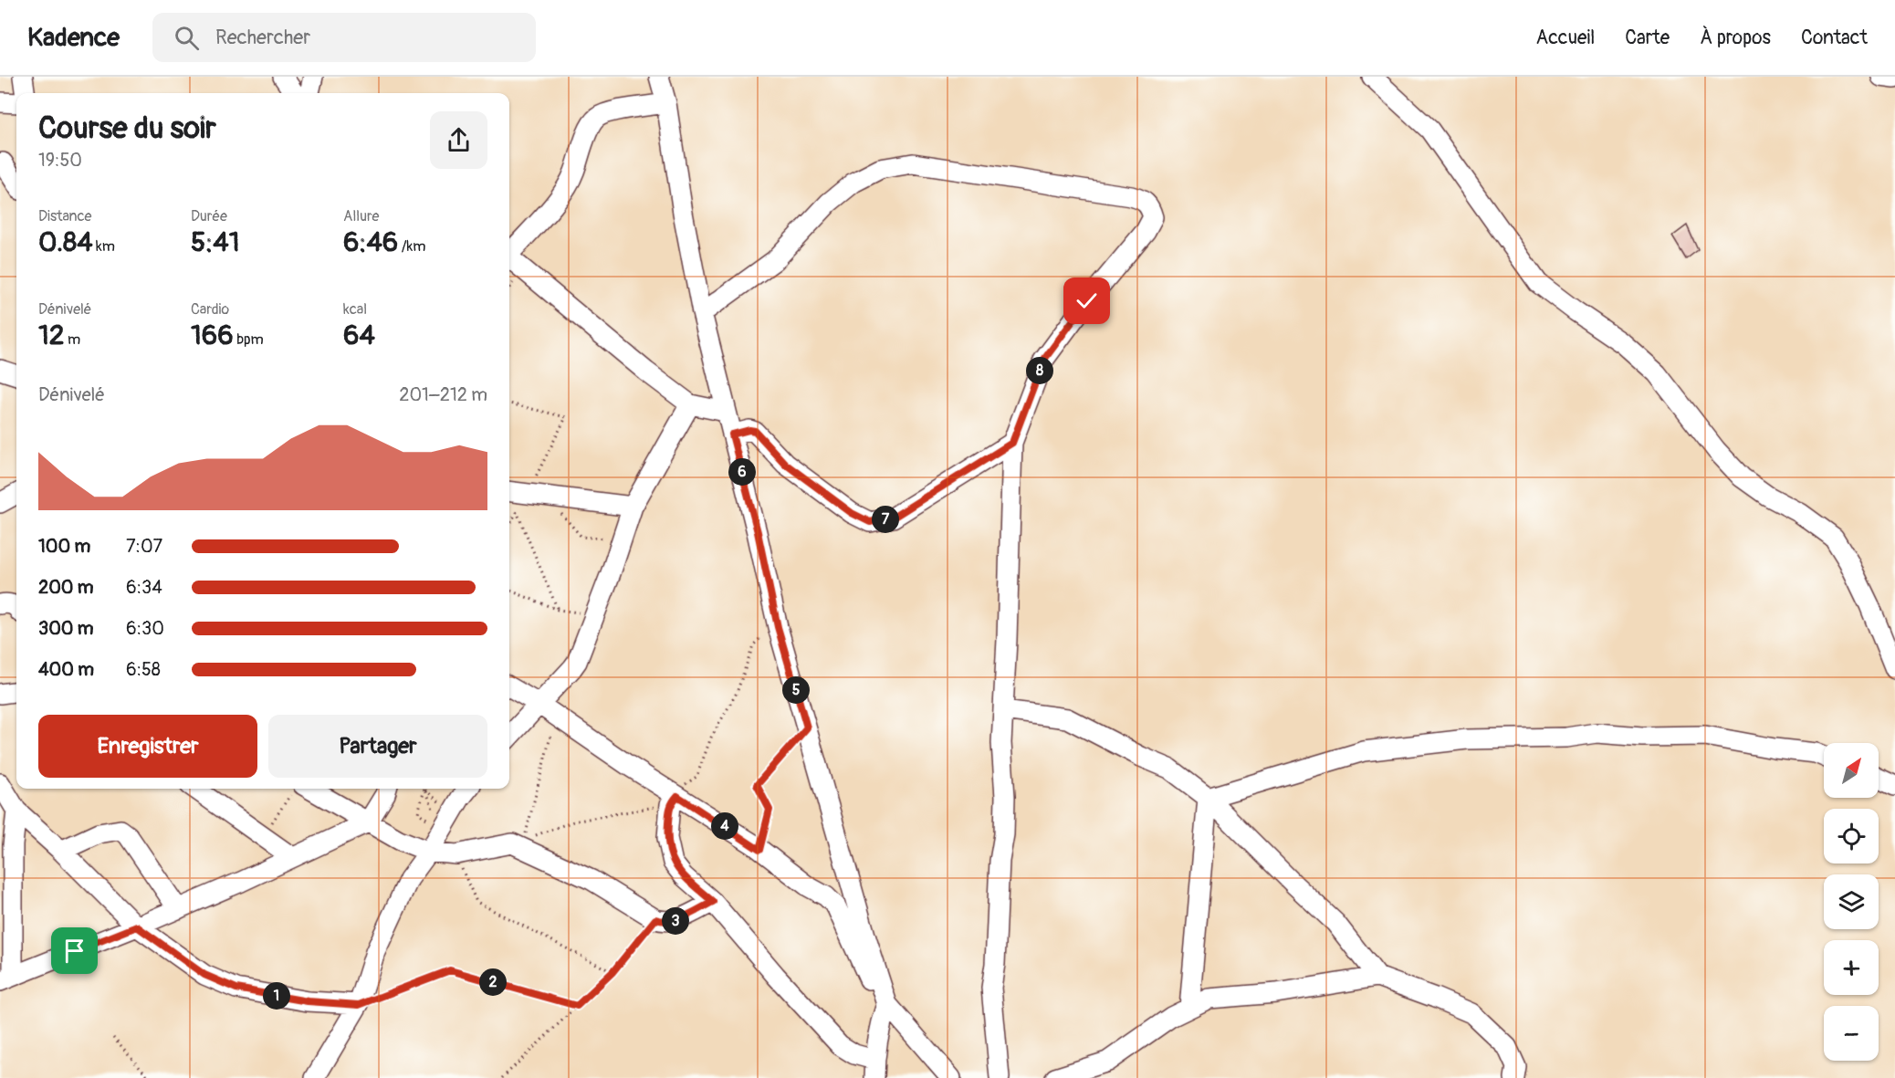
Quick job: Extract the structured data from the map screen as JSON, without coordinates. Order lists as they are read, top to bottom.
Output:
{
  "north": "top right",
  "page": {
    "header": "Kadence",
    "search": "Rechercher",
    "nav": [
      "Accueil",
      "Carte",
      "À propos",
      "Contact"
    ],
    "heading": ["Course du soir", "19:50"],
    "stats": [
      ["Distance", "0.84 km"],
      ["Durée", "5:41"],
      ["Allure", "6:46 /km"],
      ["Dénivelé", "12 m"],
      ["Cardio", "166 bpm"],
      ["kcal", "64"]
    ],
    "pins": [
      "8",
      "6",
      "7",
      "5",
      "4",
      "3",
      "2",
      "1"
    ],
    "chart": ["Dénivelé", "201–212 m"],
    "list": [
      {
        "name": "100 m",
        "note": "7:07"
      },
      {
        "name": "200 m",
        "note": "6:34"
      },
      {
        "name": "300 m",
        "note": "6:30"
      },
      {
        "name": "400 m",
        "note": "6:58"
      }
    ],
    "buttons": ["Enregistrer", "Partager"],
    "map_buttons": ["+", "−"]
  }
}
